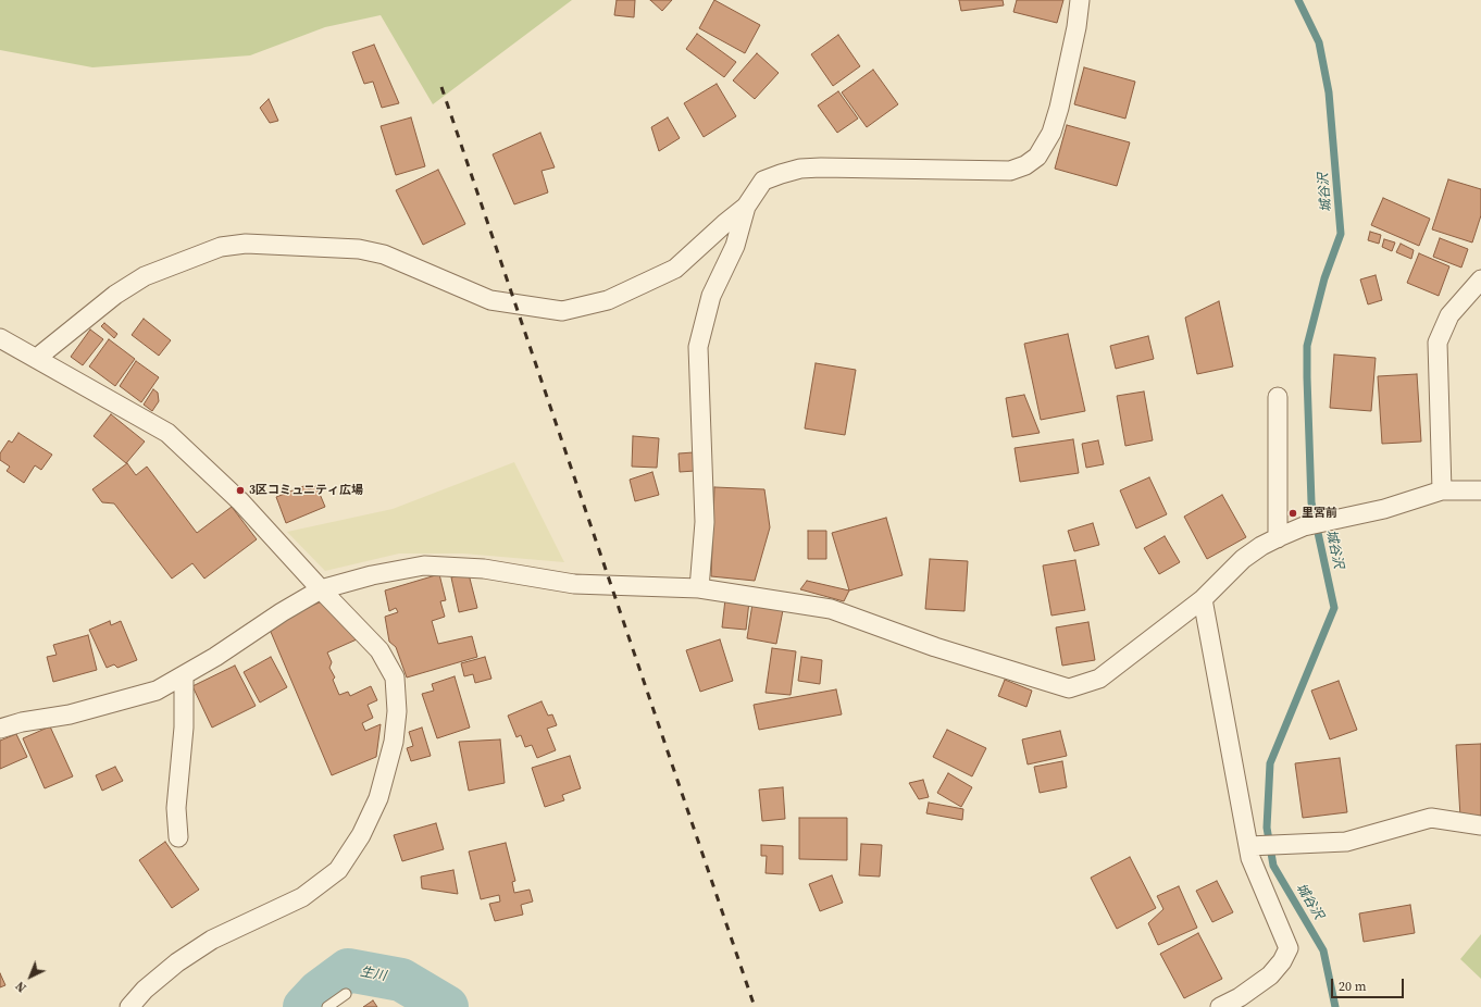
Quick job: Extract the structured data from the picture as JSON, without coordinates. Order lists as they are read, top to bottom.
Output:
{
  "water": ["城谷沢", "生川"],
  "places": ["3区コミュニティ広場", "里宮前"],
  "scale_bar": "20 m",
  "north": "bottom left"
}
